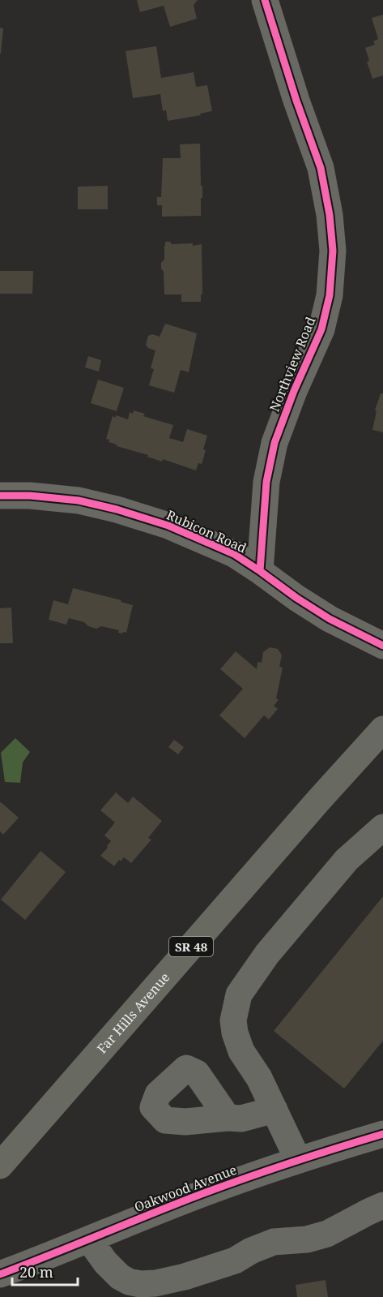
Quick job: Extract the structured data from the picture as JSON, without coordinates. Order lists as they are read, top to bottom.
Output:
{
  "streets": {
    "main road": ["SR 48", "Far Hills Avenue"],
    "street": ["Northview Road", "Rubicon Road", "Oakwood Avenue"]
  },
  "crossings": [
    ["Northview Road", "Rubicon Road"]
  ],
  "scale_bar": "20 m"
}
